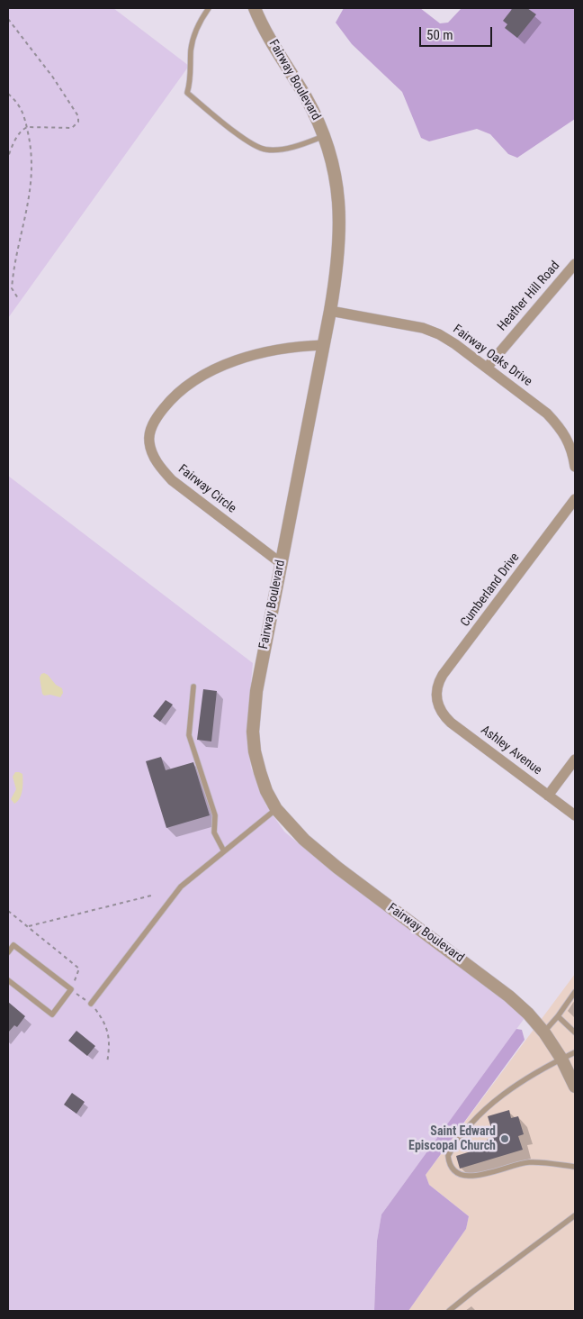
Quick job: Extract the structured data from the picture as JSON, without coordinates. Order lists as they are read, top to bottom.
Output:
{
  "streets": {
    "street": [
      "Fairway Boulevard",
      "Heather Hill Road",
      "Fairway Oaks Drive",
      "Fairway Circle",
      "Cumberland Drive",
      "Ashley Avenue"
    ]
  },
  "crossings": [
    ["Fairway Boulevard", "Fairway Oaks Drive"],
    ["Fairway Boulevard", "Fairway Circle"],
    ["Heather Hill Road", "Fairway Oaks Drive"],
    ["Cumberland Drive", "Ashley Avenue"]
  ],
  "places": ["Saint Edward Episcopal Church"],
  "scale_bar": "50 m"
}
